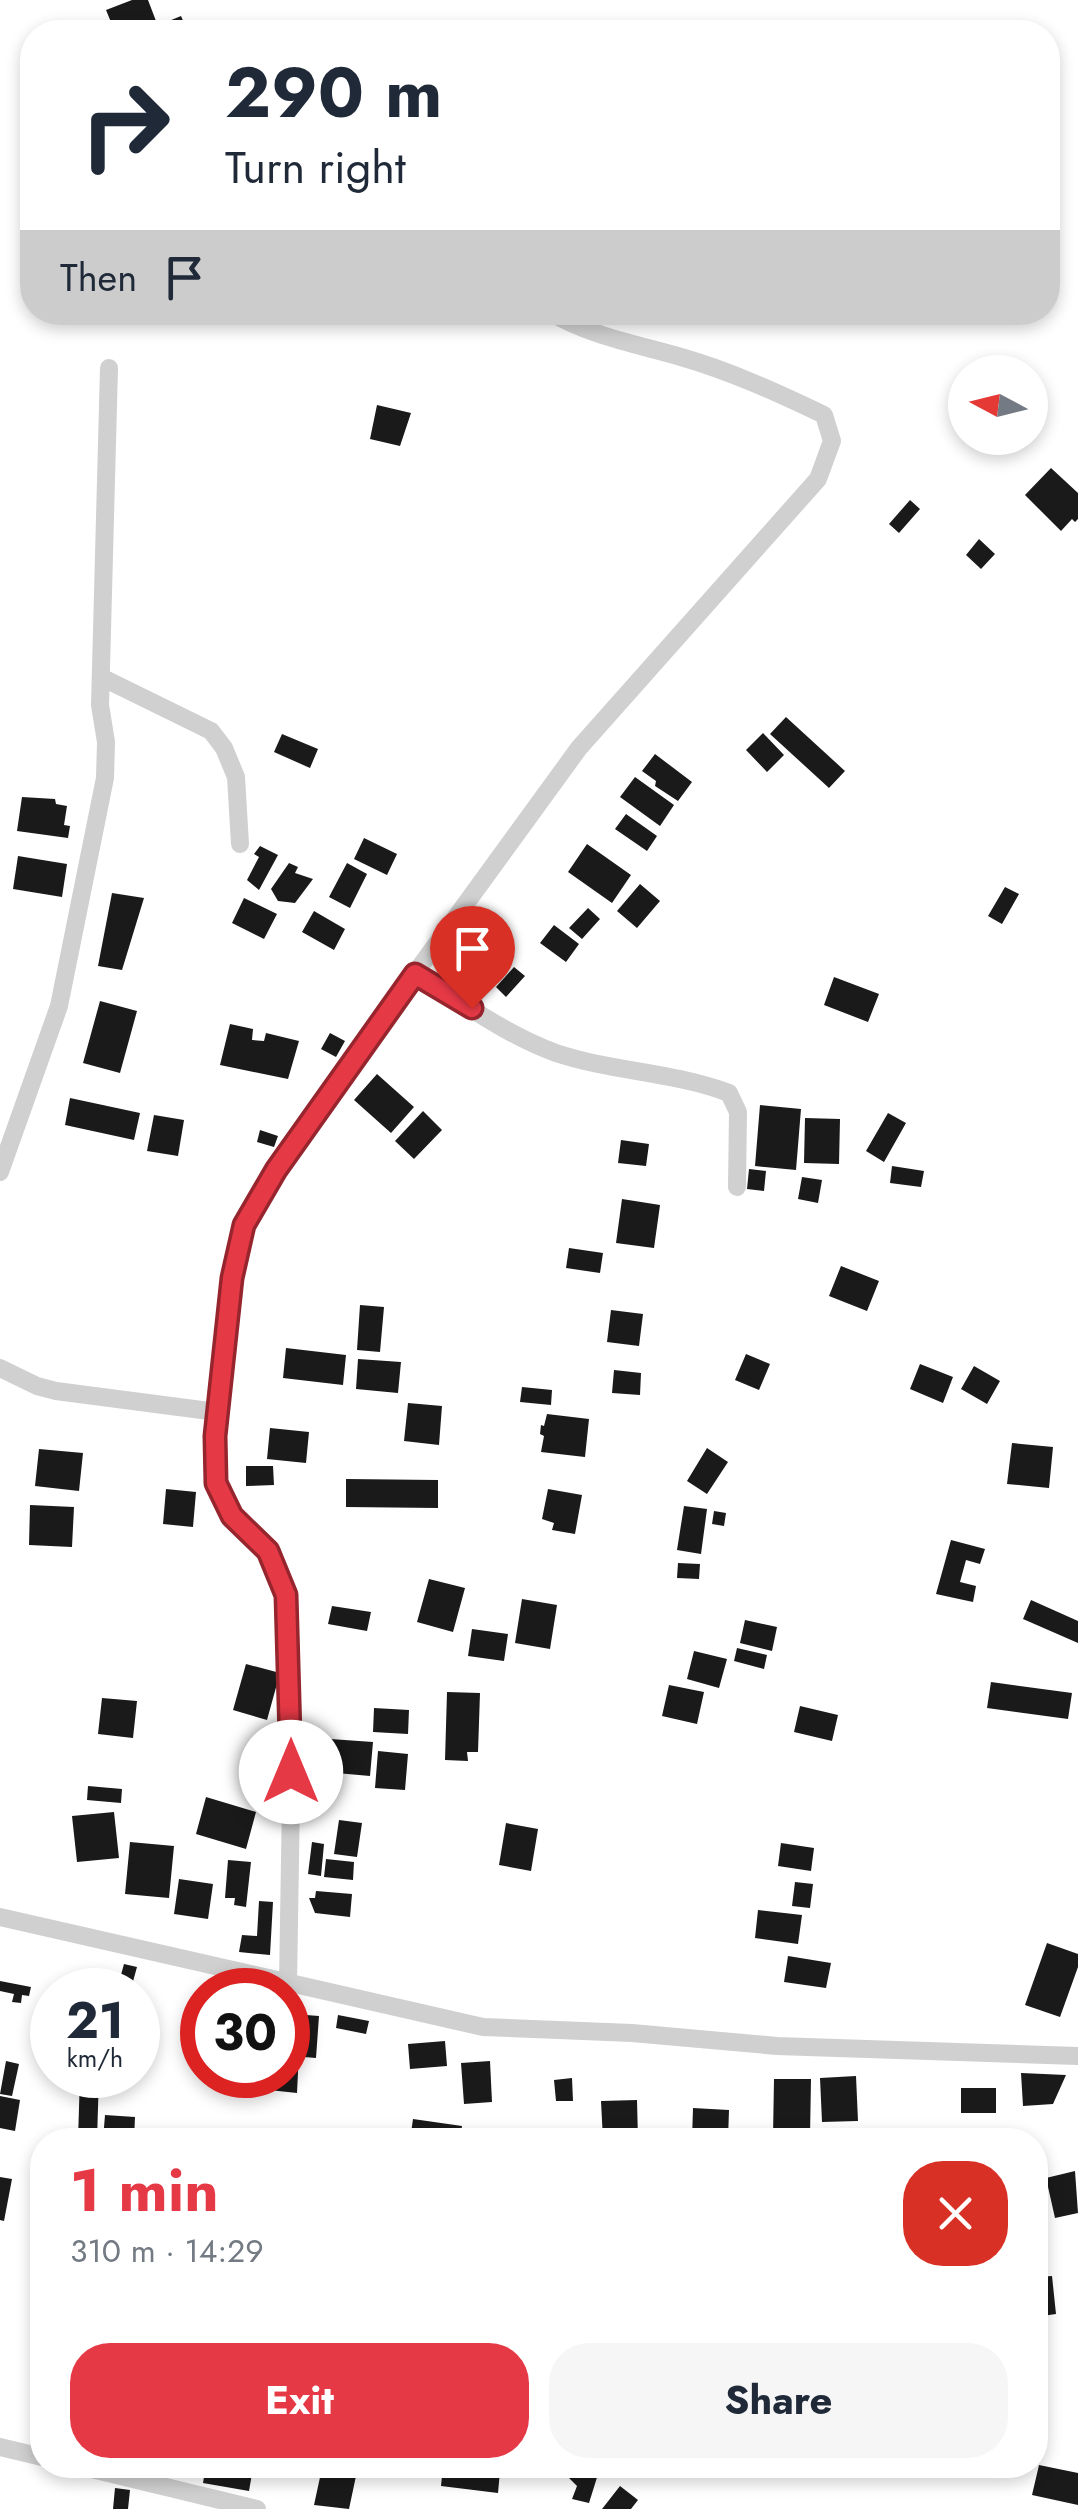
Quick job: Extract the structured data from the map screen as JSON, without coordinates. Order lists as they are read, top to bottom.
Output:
{
  "north": "left",
  "page": {
    "turn": ["290 m", "Turn right"],
    "then": "Then",
    "speed": "21 km/h",
    "limit": "30",
    "heading": ["1 min", "310 m · 14:29"],
    "buttons": ["Exit", "Share"]
  }
}
